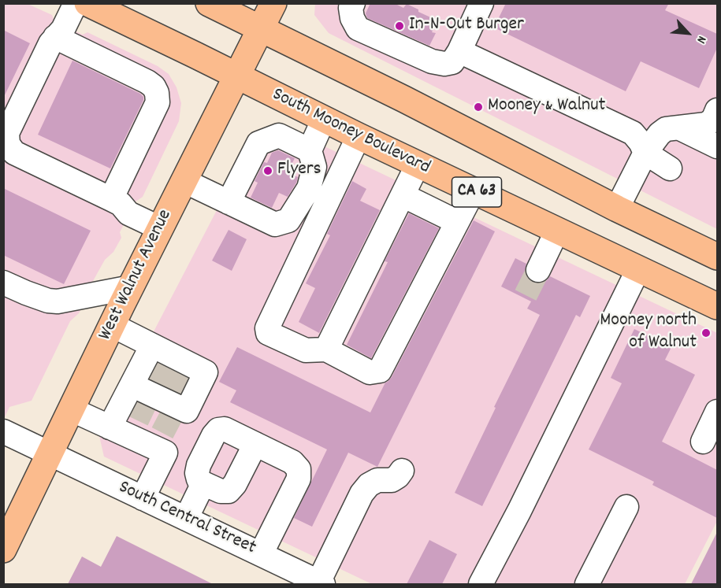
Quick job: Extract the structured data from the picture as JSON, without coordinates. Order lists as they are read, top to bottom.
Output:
{
  "streets": {
    "main road": ["South Mooney Boulevard", "CA 63", "West Walnut Avenue"],
    "street": ["South Central Street"]
  },
  "crossings": [
    ["South Mooney Boulevard", "West Walnut Avenue"],
    ["CA 63", "West Walnut Avenue"],
    ["West Walnut Avenue", "South Central Street"]
  ],
  "places": [
    "In-N-Out Burger",
    "Mooney & Walnut",
    "Flyers",
    "Mooney north of Walnut"
  ],
  "north": "bottom right"
}
